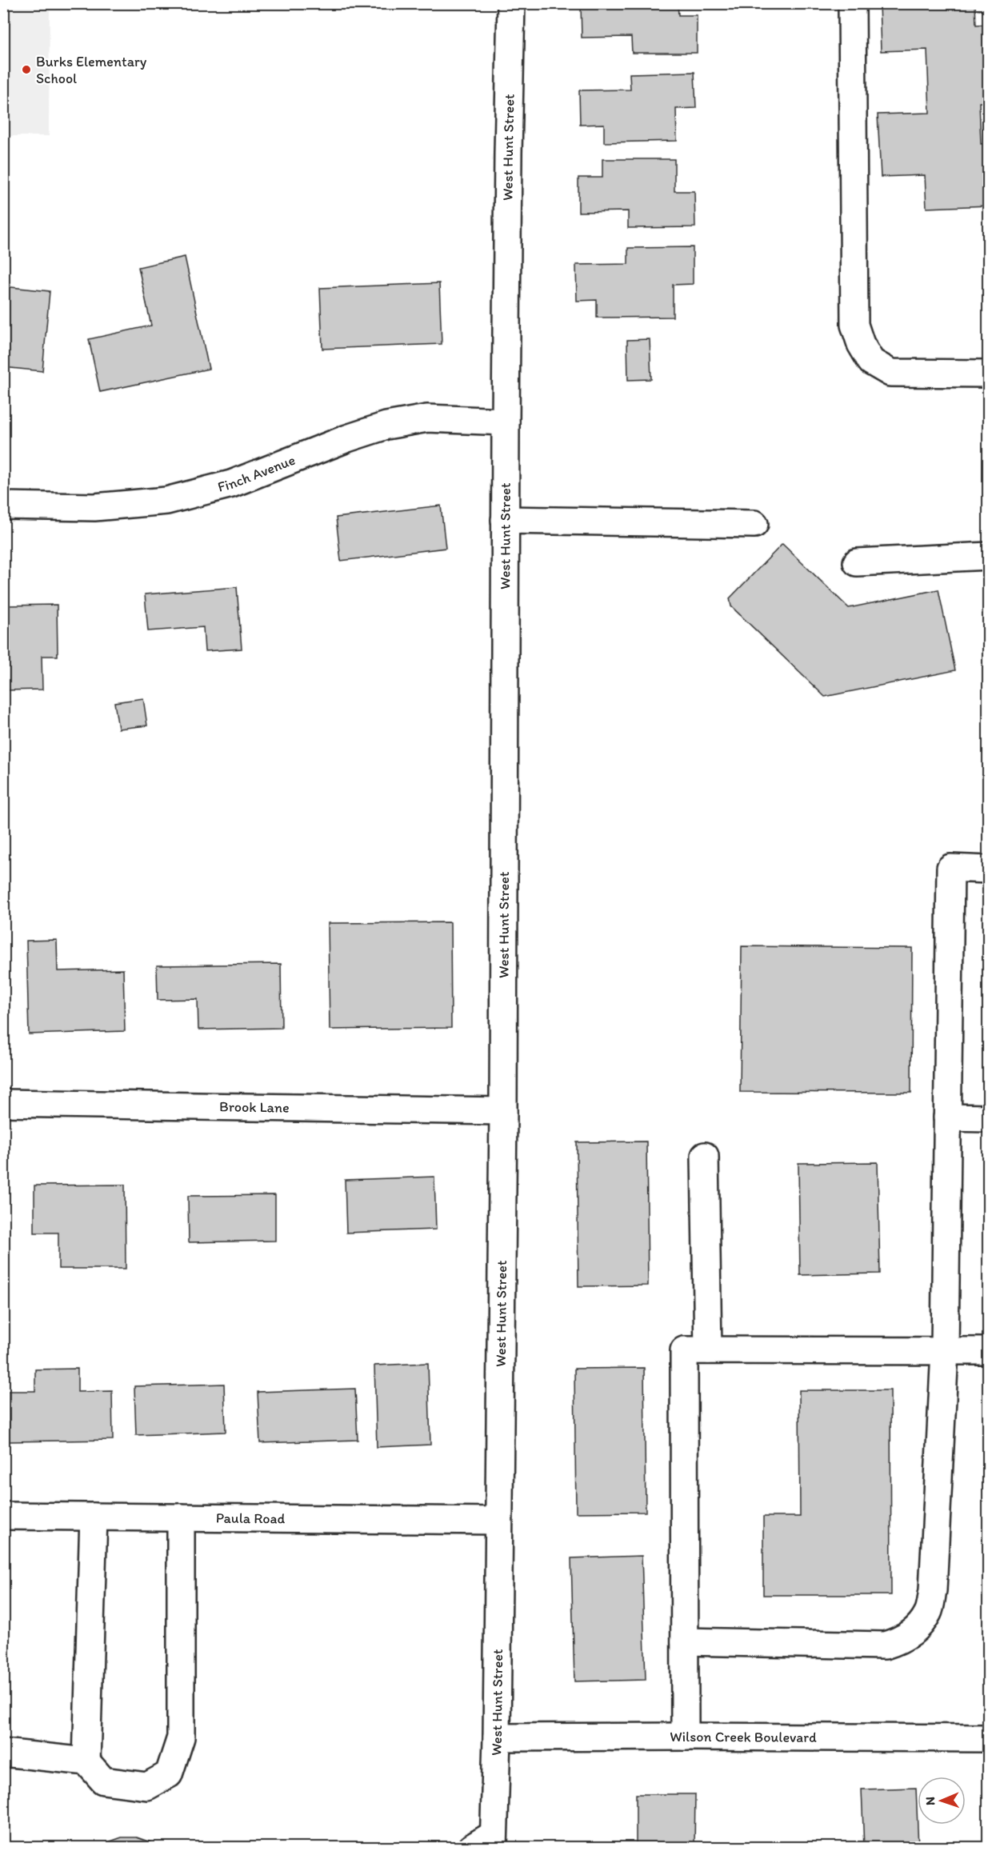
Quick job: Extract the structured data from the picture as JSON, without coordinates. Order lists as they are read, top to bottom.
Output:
{
  "streets": {
    "street": [
      "West Hunt Street",
      "Finch Avenue",
      "Brook Lane",
      "Paula Road",
      "Wilson Creek Boulevard"
    ]
  },
  "crossings": [
    ["West Hunt Street", "Finch Avenue"],
    ["West Hunt Street", "Brook Lane"],
    ["West Hunt Street", "Paula Road"],
    ["West Hunt Street", "Wilson Creek Boulevard"]
  ],
  "places": ["Burks Elementary School"],
  "north": "left"
}
